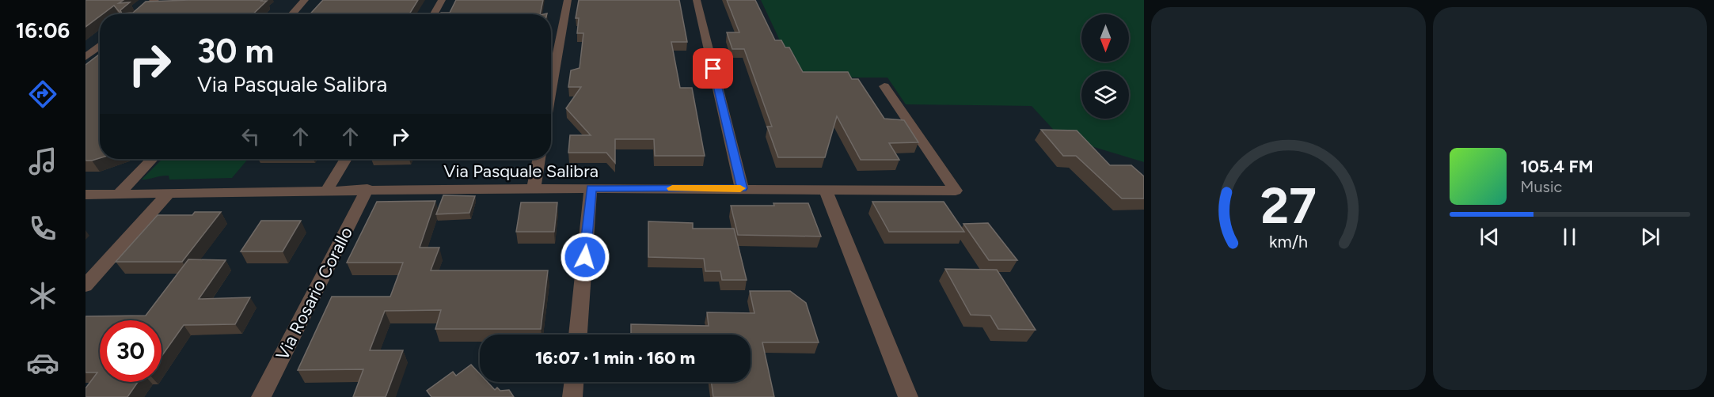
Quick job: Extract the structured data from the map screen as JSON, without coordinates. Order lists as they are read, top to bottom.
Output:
{
  "streets": {
    "street": ["Via Pasquale Salibra", "Via Rosario Corallo"]
  },
  "crossings": [
    ["Via Pasquale Salibra", "Via Rosario Corallo"]
  ],
  "north": "bottom",
  "page": {
    "tabs": "16:06",
    "turn": ["30 m", "Via Pasquale Salibra"],
    "song": ["105.4 FM", "Music"],
    "limit": "30",
    "trip": "16:07 · 1 min · 160 m",
    "gauge": ["27", "km/h"]
  }
}
